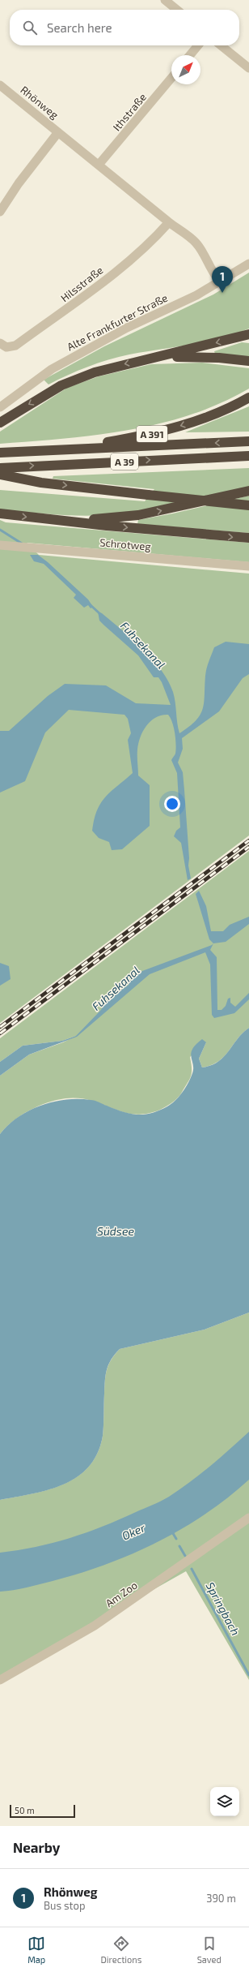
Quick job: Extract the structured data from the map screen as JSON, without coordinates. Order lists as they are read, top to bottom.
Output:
{
  "streets": {
    "highway": ["A 391", "A 39"],
    "street": [
      "Rhönweg",
      "Ithstraße",
      "Hilsstraße",
      "Alte Frankfurter Straße",
      "Schrotweg",
      "Am Zoo"
    ]
  },
  "crossings": [
    ["Rhönweg", "Ithstraße"],
    ["Rhönweg", "Hilsstraße"],
    ["Rhönweg", "Alte Frankfurter Straße"],
    ["A 391", "A 39"]
  ],
  "water": [
    "Fuhsekanal",
    "Südsee",
    "Oker",
    "Springbach"
  ],
  "scale_bar": "50 m",
  "north": "top right",
  "page": {
    "search": "Search here",
    "pins": "1",
    "scale": "50 m",
    "heading": "Nearby",
    "list": [
      {
        "mark": "1",
        "name": "Rhönweg",
        "note": "Bus stop",
        "value": "390 m"
      }
    ],
    "nav": ["Map", "Directions", "Saved"]
  }
}
